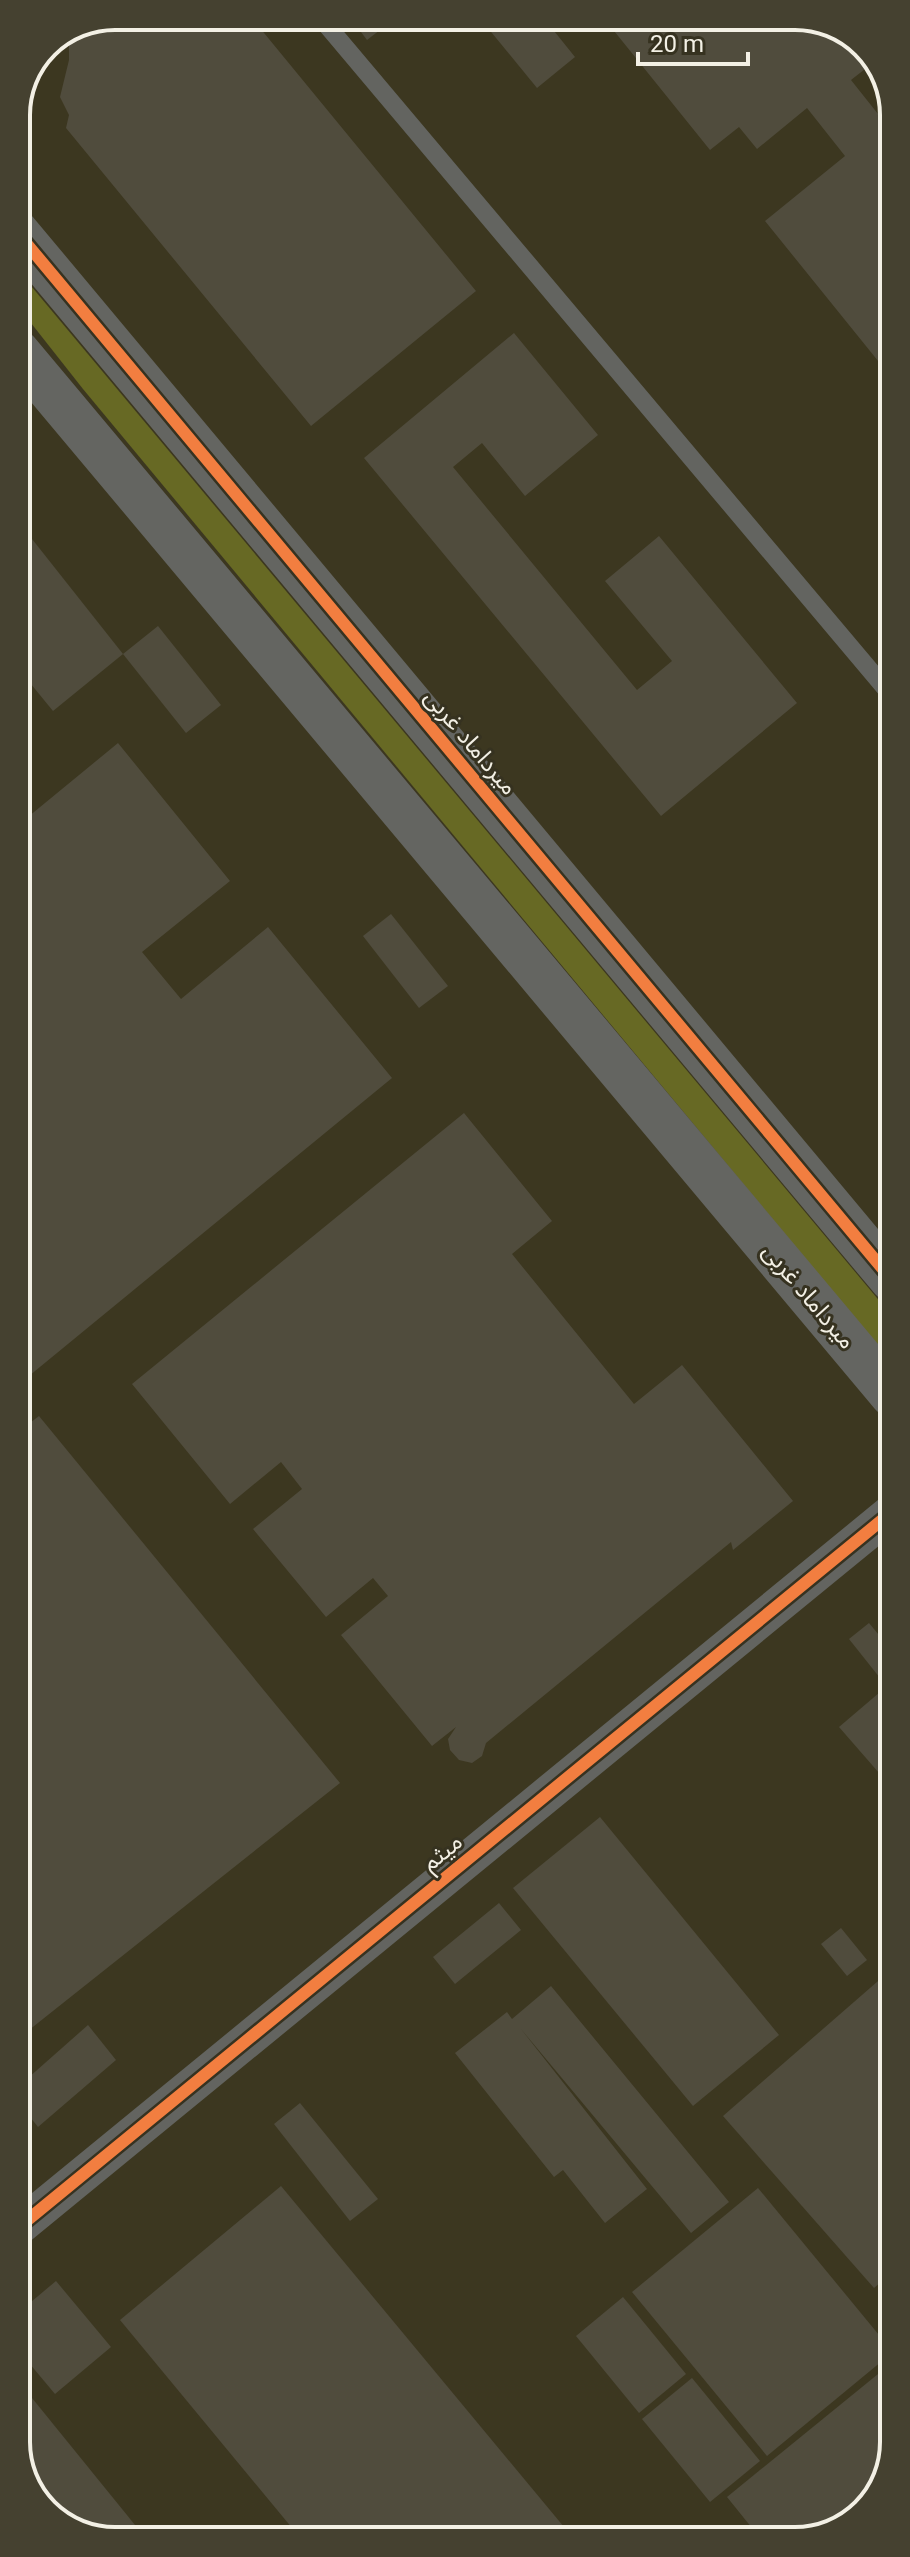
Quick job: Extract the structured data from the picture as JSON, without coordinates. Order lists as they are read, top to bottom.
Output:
{
  "streets": {
    "street": ["میرداماد غربی", "میثم"]
  },
  "scale_bar": "20 m"
}
